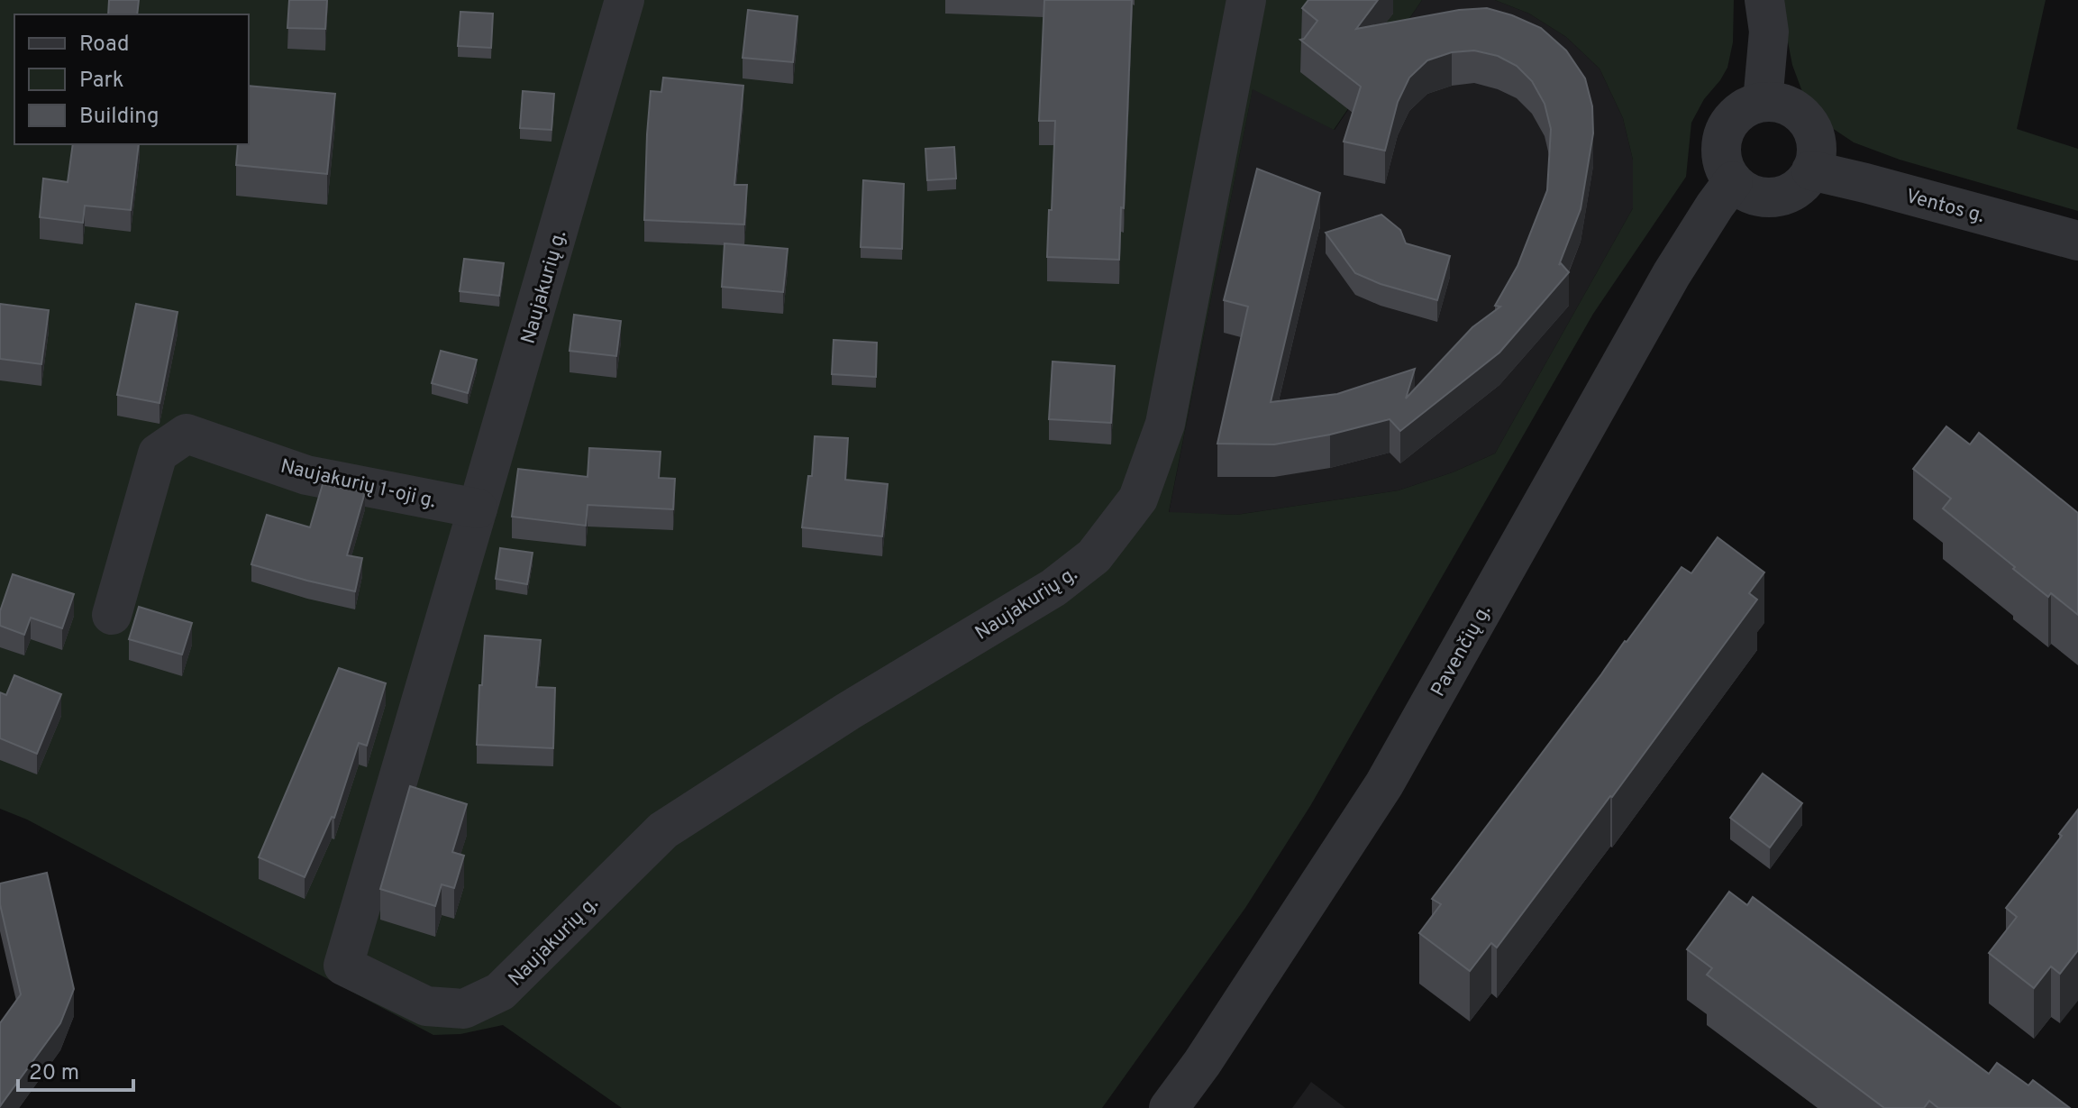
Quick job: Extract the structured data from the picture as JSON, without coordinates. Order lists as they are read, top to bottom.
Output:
{
  "streets": {
    "street": [
      "Ventos g.",
      "Naujakurių g.",
      "Naujakurių 1-oji g.",
      "Pavenčių g."
    ]
  },
  "crossings": [
    ["Ventos g.", "Pavenčių g."],
    ["Naujakurių g.", "Naujakurių 1-oji g."]
  ],
  "legend": ["Road", "Park", "Building"],
  "scale_bar": "20 m"
}
